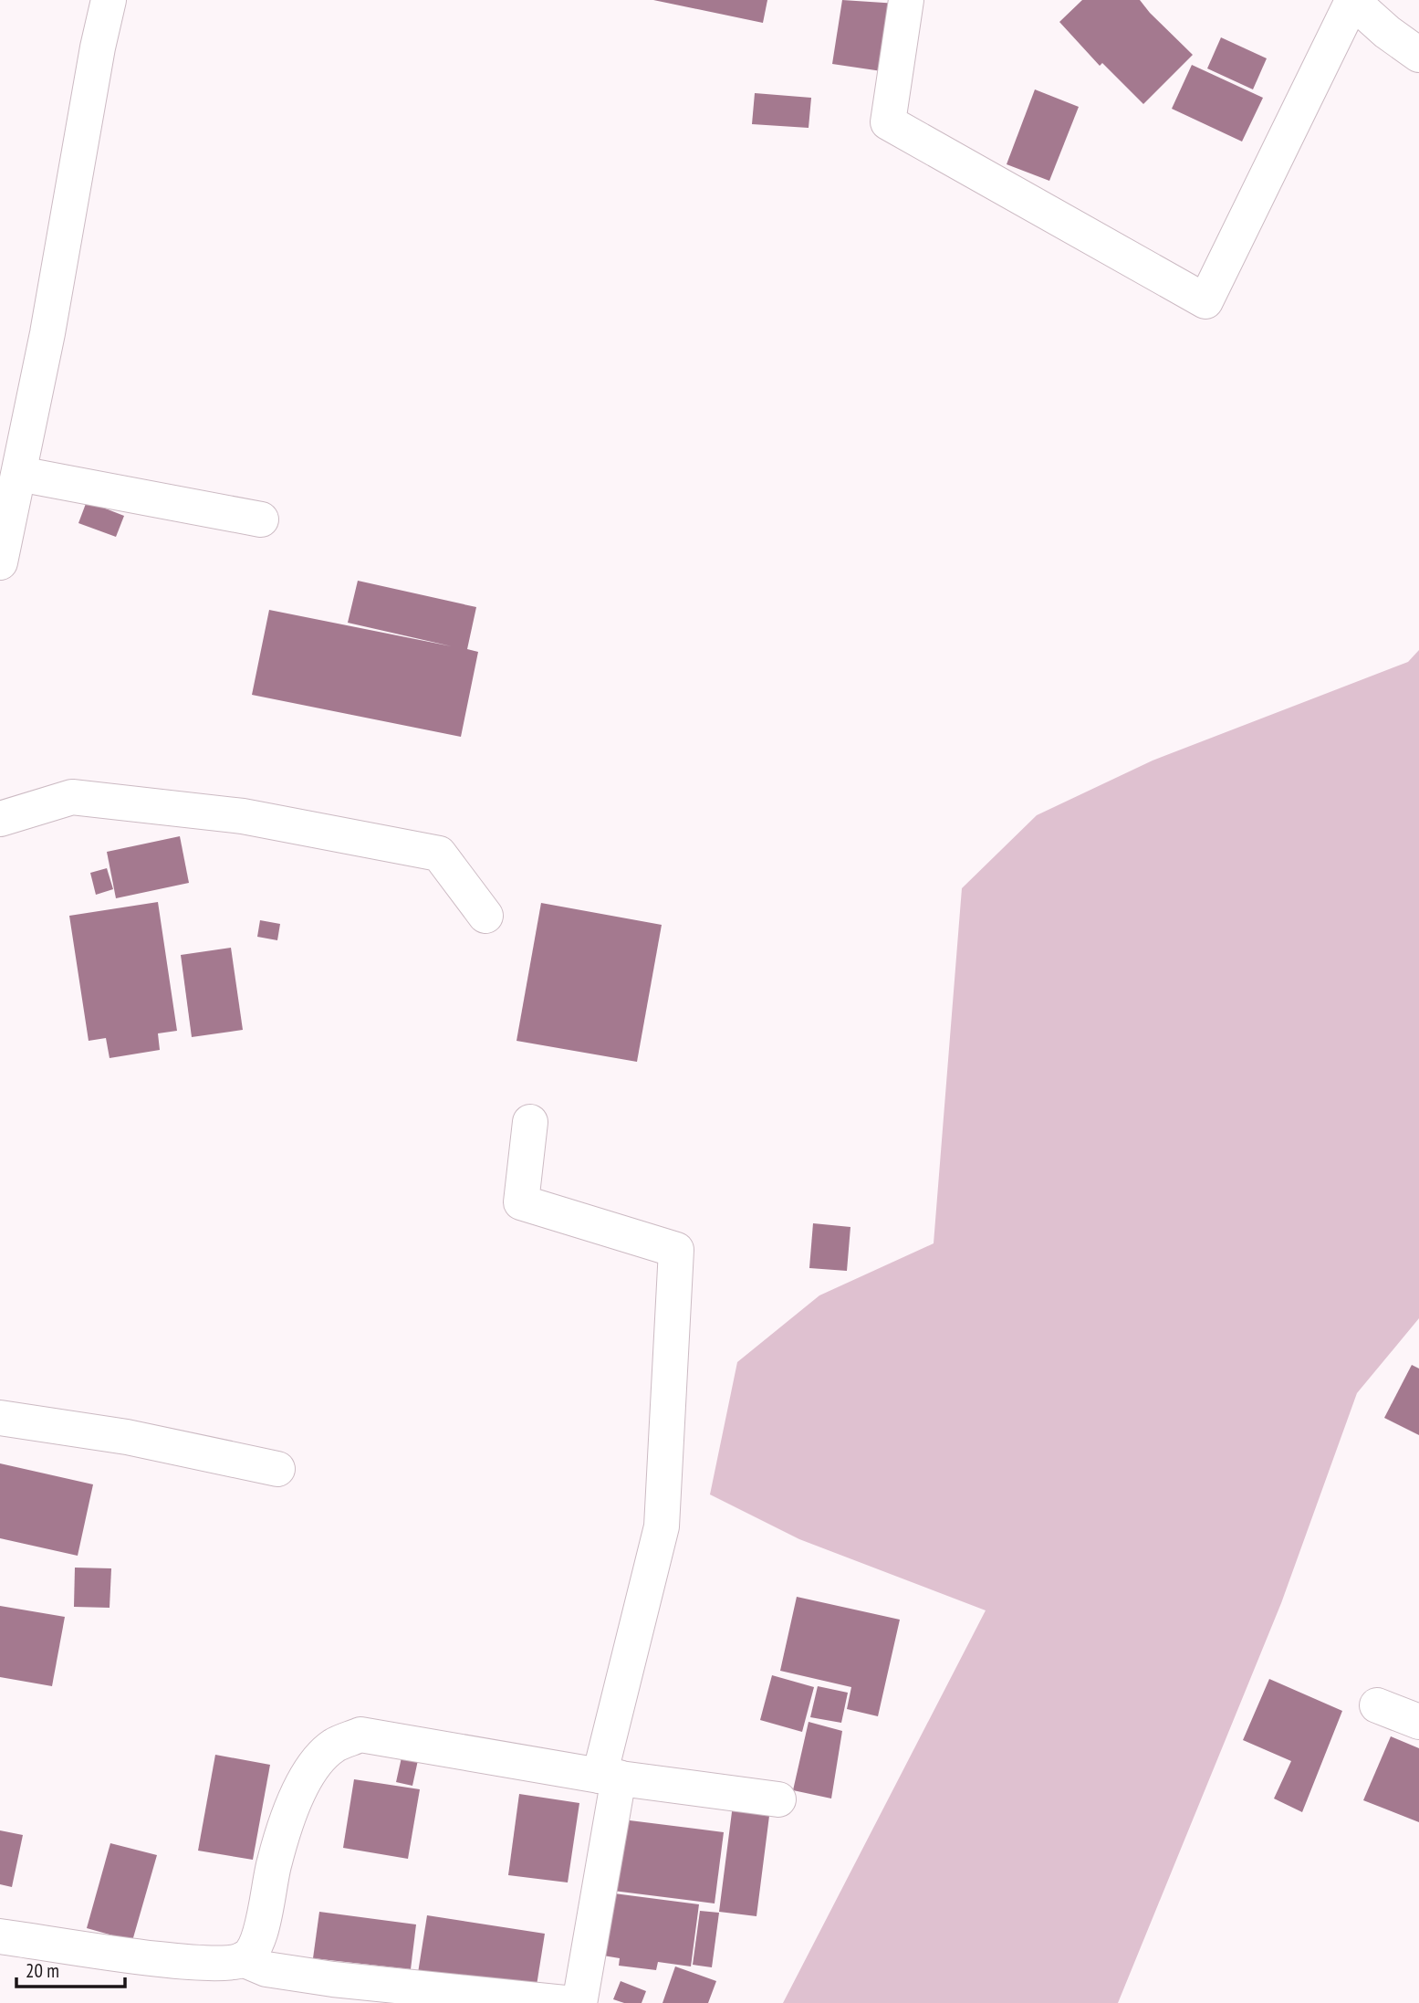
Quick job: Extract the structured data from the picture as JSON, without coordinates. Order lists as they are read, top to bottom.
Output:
{
  "scale_bar": "20 m"
}
